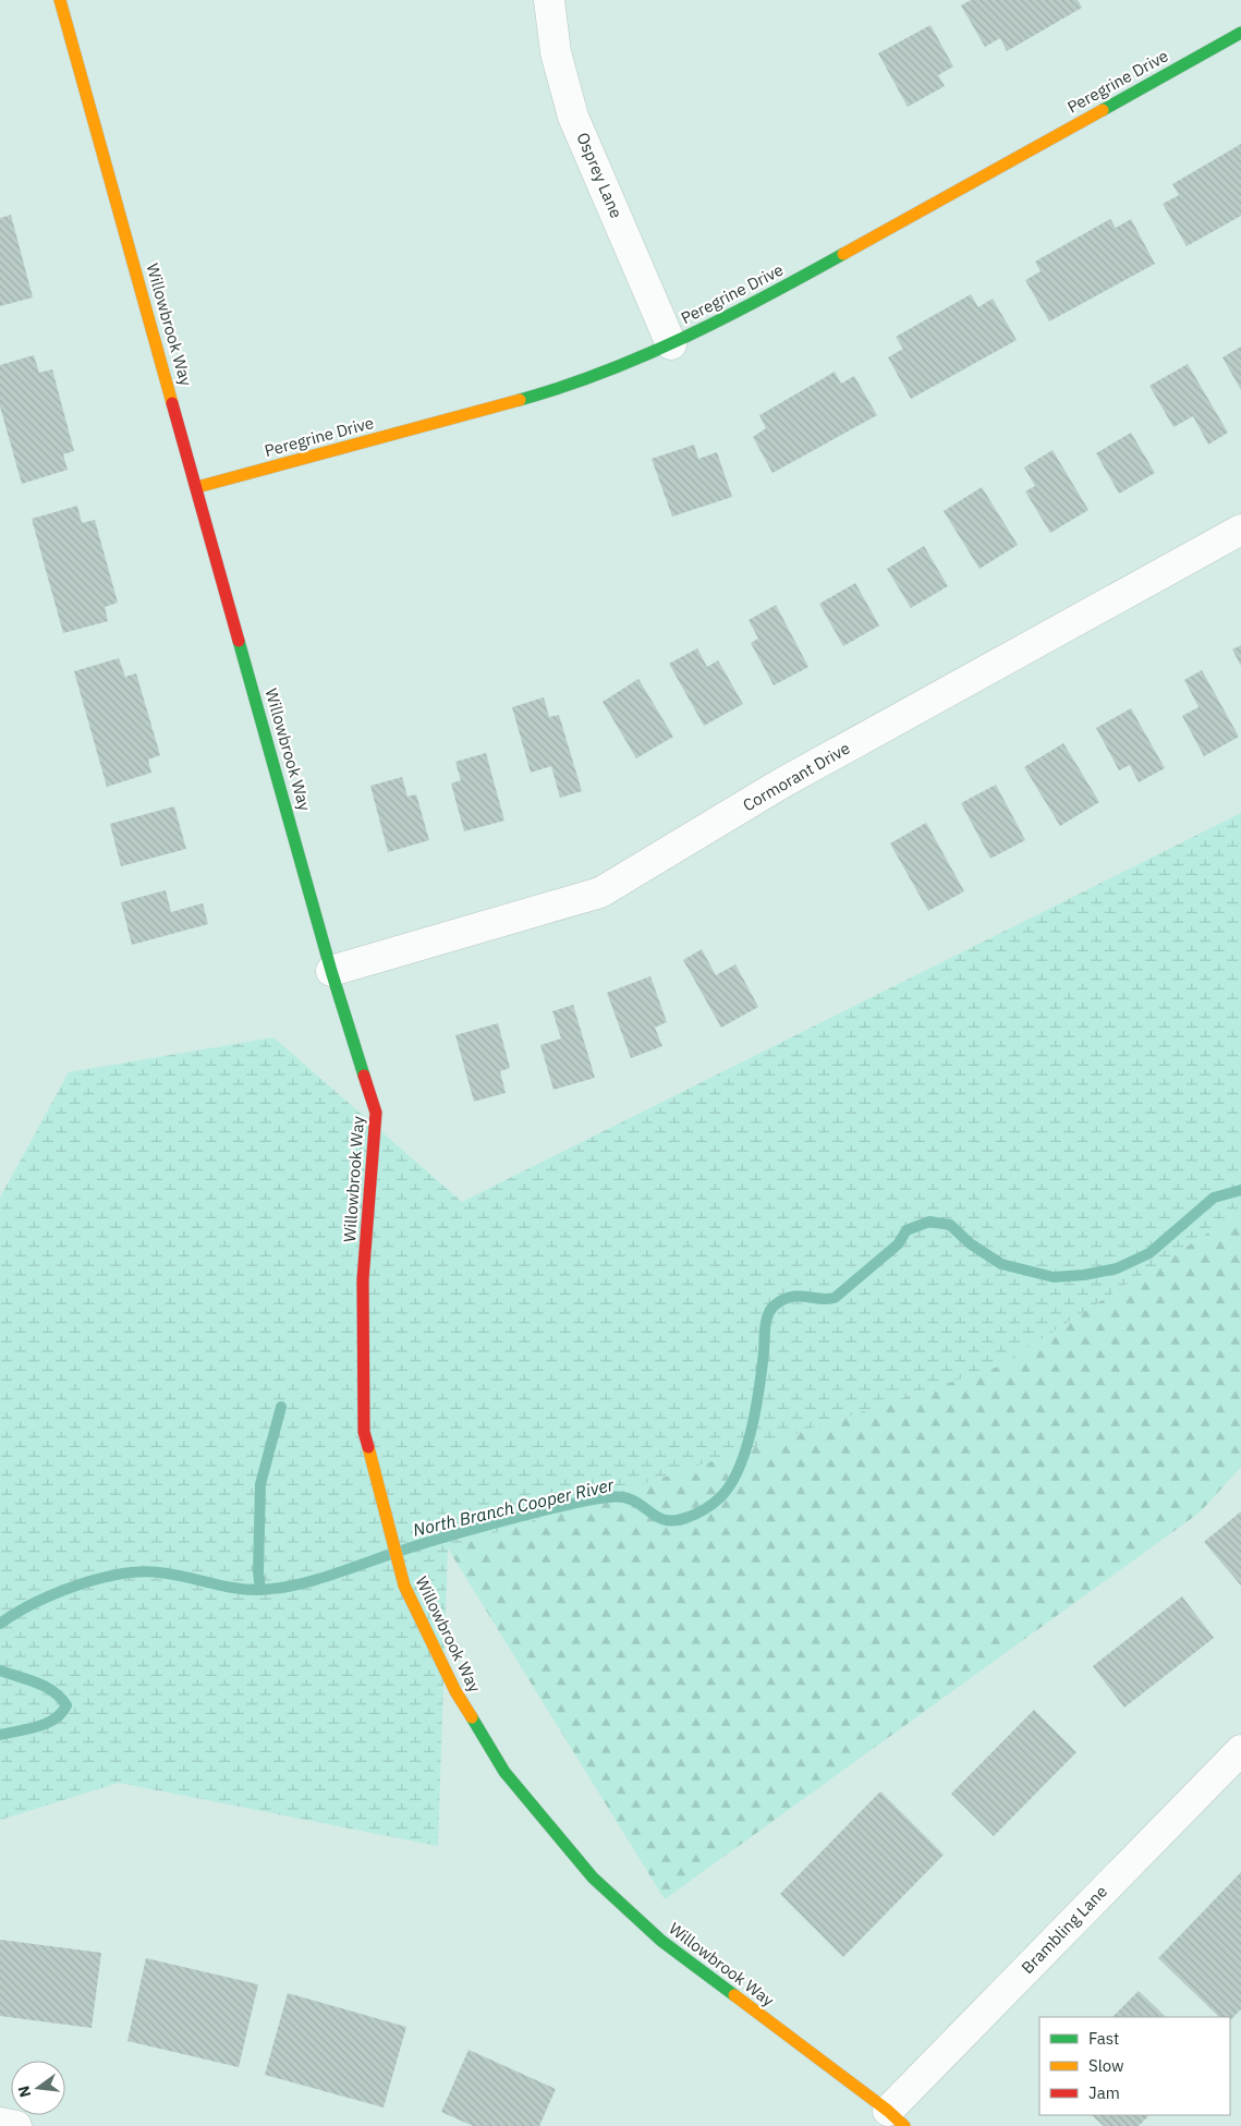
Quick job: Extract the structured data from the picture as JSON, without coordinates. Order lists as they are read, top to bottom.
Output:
{
  "streets": {
    "street": [
      "Peregrine Drive",
      "Osprey Lane",
      "Willowbrook Way",
      "Cormorant Drive",
      "Brambling Lane"
    ]
  },
  "crossings": [
    ["Peregrine Drive", "Osprey Lane"],
    ["Peregrine Drive", "Willowbrook Way"],
    ["Willowbrook Way", "Cormorant Drive"],
    ["Willowbrook Way", "Brambling Lane"]
  ],
  "water": ["North Branch Cooper River"],
  "legend": ["Fast", "Slow", "Jam"],
  "north": "left"
}
